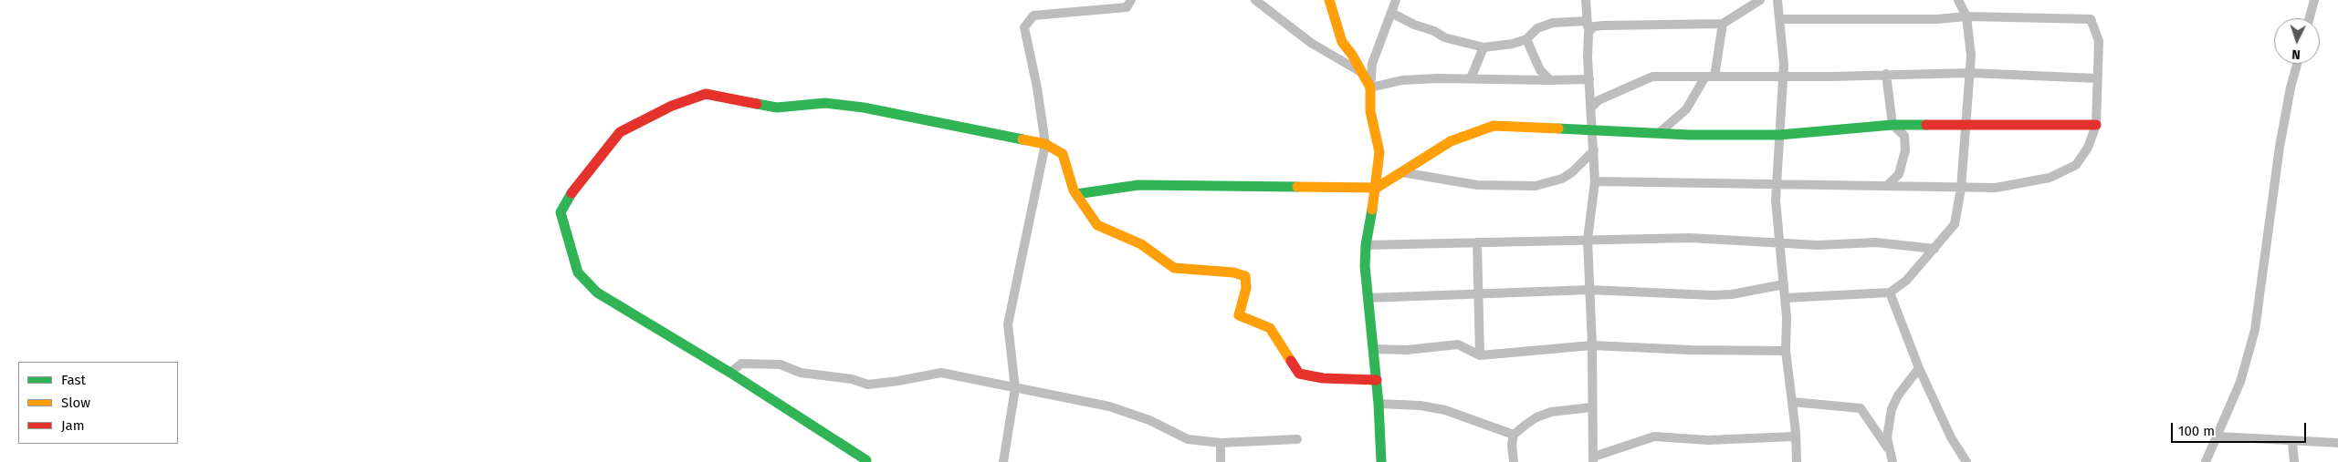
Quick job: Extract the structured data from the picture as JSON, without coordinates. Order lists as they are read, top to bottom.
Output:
{
  "legend": ["Fast", "Slow", "Jam"],
  "scale_bar": "100 m",
  "north": "bottom"
}
